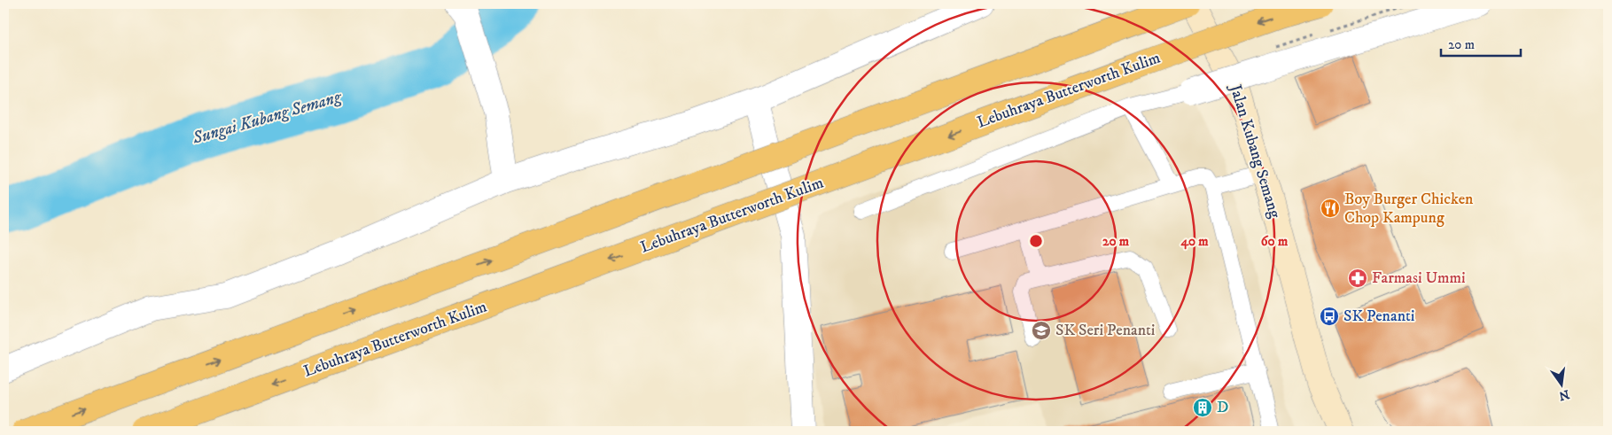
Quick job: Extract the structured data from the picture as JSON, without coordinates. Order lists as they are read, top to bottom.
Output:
{
  "streets": {
    "highway": ["Lebuhraya Butterworth Kulim"],
    "main road": ["Jalan Kubang Semang"]
  },
  "water": ["Sungai Kubang Semang"],
  "places": {
    "restaurant": ["Boy Burger Chicken Chop Kampung"],
    "pharmacy": ["Farmasi Ummi"],
    "bus stop": ["SK Penanti"],
    "school or university": ["SK Seri Penanti"],
    "building": ["D"]
  },
  "scale_bar": "20 m",
  "north": "bottom",
  "rings": ["20 m", "40 m", "60 m"]
}
